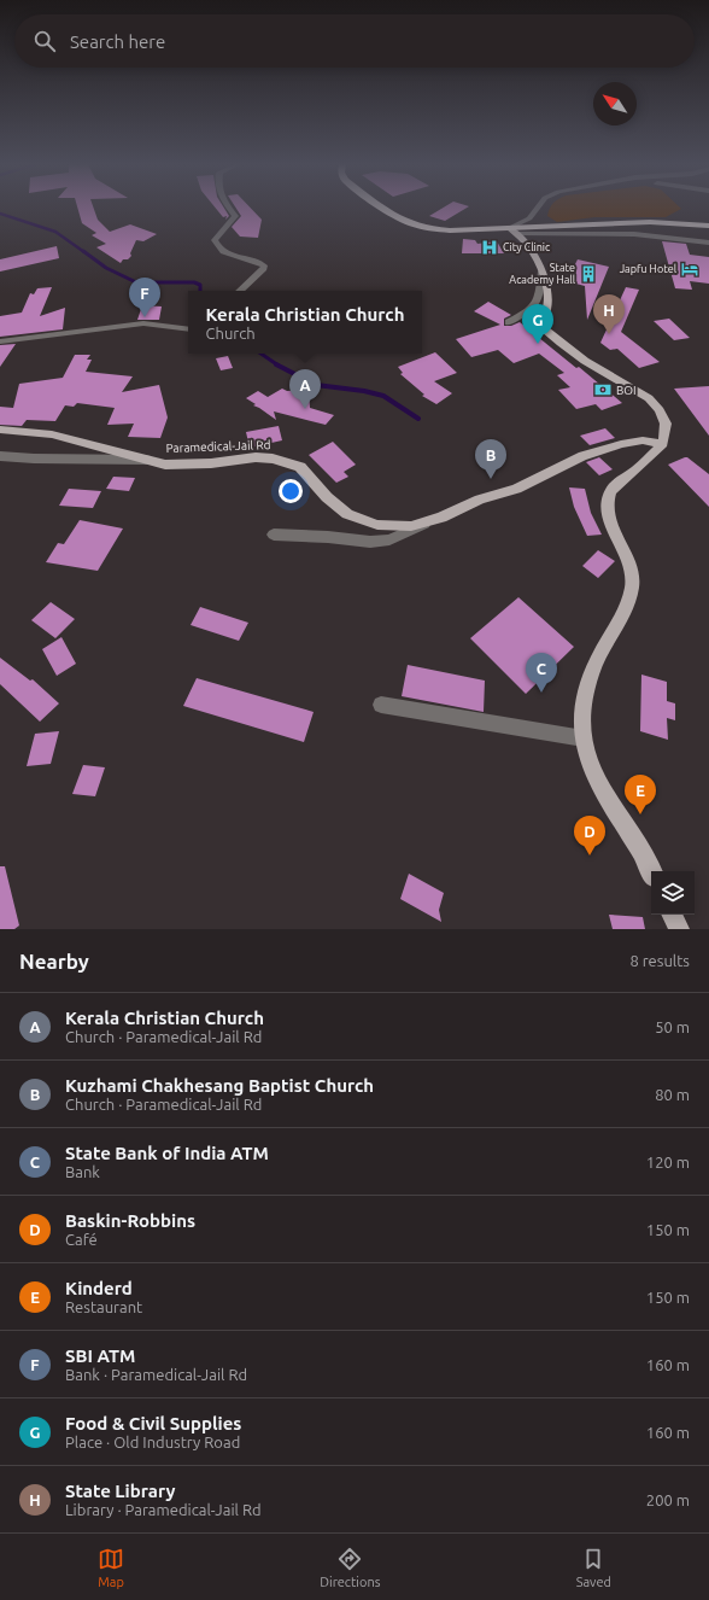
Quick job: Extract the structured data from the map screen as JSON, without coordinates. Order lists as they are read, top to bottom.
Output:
{
  "streets": {
    "main road": ["Paramedical-Jail Rd"]
  },
  "places": {
    "hospital": ["City Clinic"],
    "hotel": ["Japfu Hotel"],
    "building": ["State Academy Hall"],
    "bank": ["BOI"]
  },
  "north": "top left",
  "page": {
    "search": "Search here",
    "pins": [
      "F",
      "H",
      "G",
      "A",
      "B",
      "C",
      "E",
      "D"
    ],
    "popup": ["Kerala Christian Church", "Church"],
    "heading": ["Nearby", "8 results"],
    "list": [
      {
        "mark": "A",
        "name": "Kerala Christian Church",
        "note": "Church · Paramedical-Jail Rd",
        "value": "50 m"
      },
      {
        "mark": "B",
        "name": "Kuzhami Chakhesang Baptist Church",
        "note": "Church · Paramedical-Jail Rd",
        "value": "80 m"
      },
      {
        "mark": "C",
        "name": "State Bank of India ATM",
        "note": "Bank",
        "value": "120 m"
      },
      {
        "mark": "D",
        "name": "Baskin-Robbins",
        "note": "Café",
        "value": "150 m"
      },
      {
        "mark": "E",
        "name": "Kinderd",
        "note": "Restaurant",
        "value": "150 m"
      },
      {
        "mark": "F",
        "name": "SBI ATM",
        "note": "Bank · Paramedical-Jail Rd",
        "value": "160 m"
      },
      {
        "mark": "G",
        "name": "Food & Civil Supplies",
        "note": "Place · Old Industry Road",
        "value": "160 m"
      },
      {
        "mark": "H",
        "name": "State Library",
        "note": "Library · Paramedical-Jail Rd",
        "value": "200 m"
      }
    ],
    "nav": ["Map", "Directions", "Saved"]
  }
}
